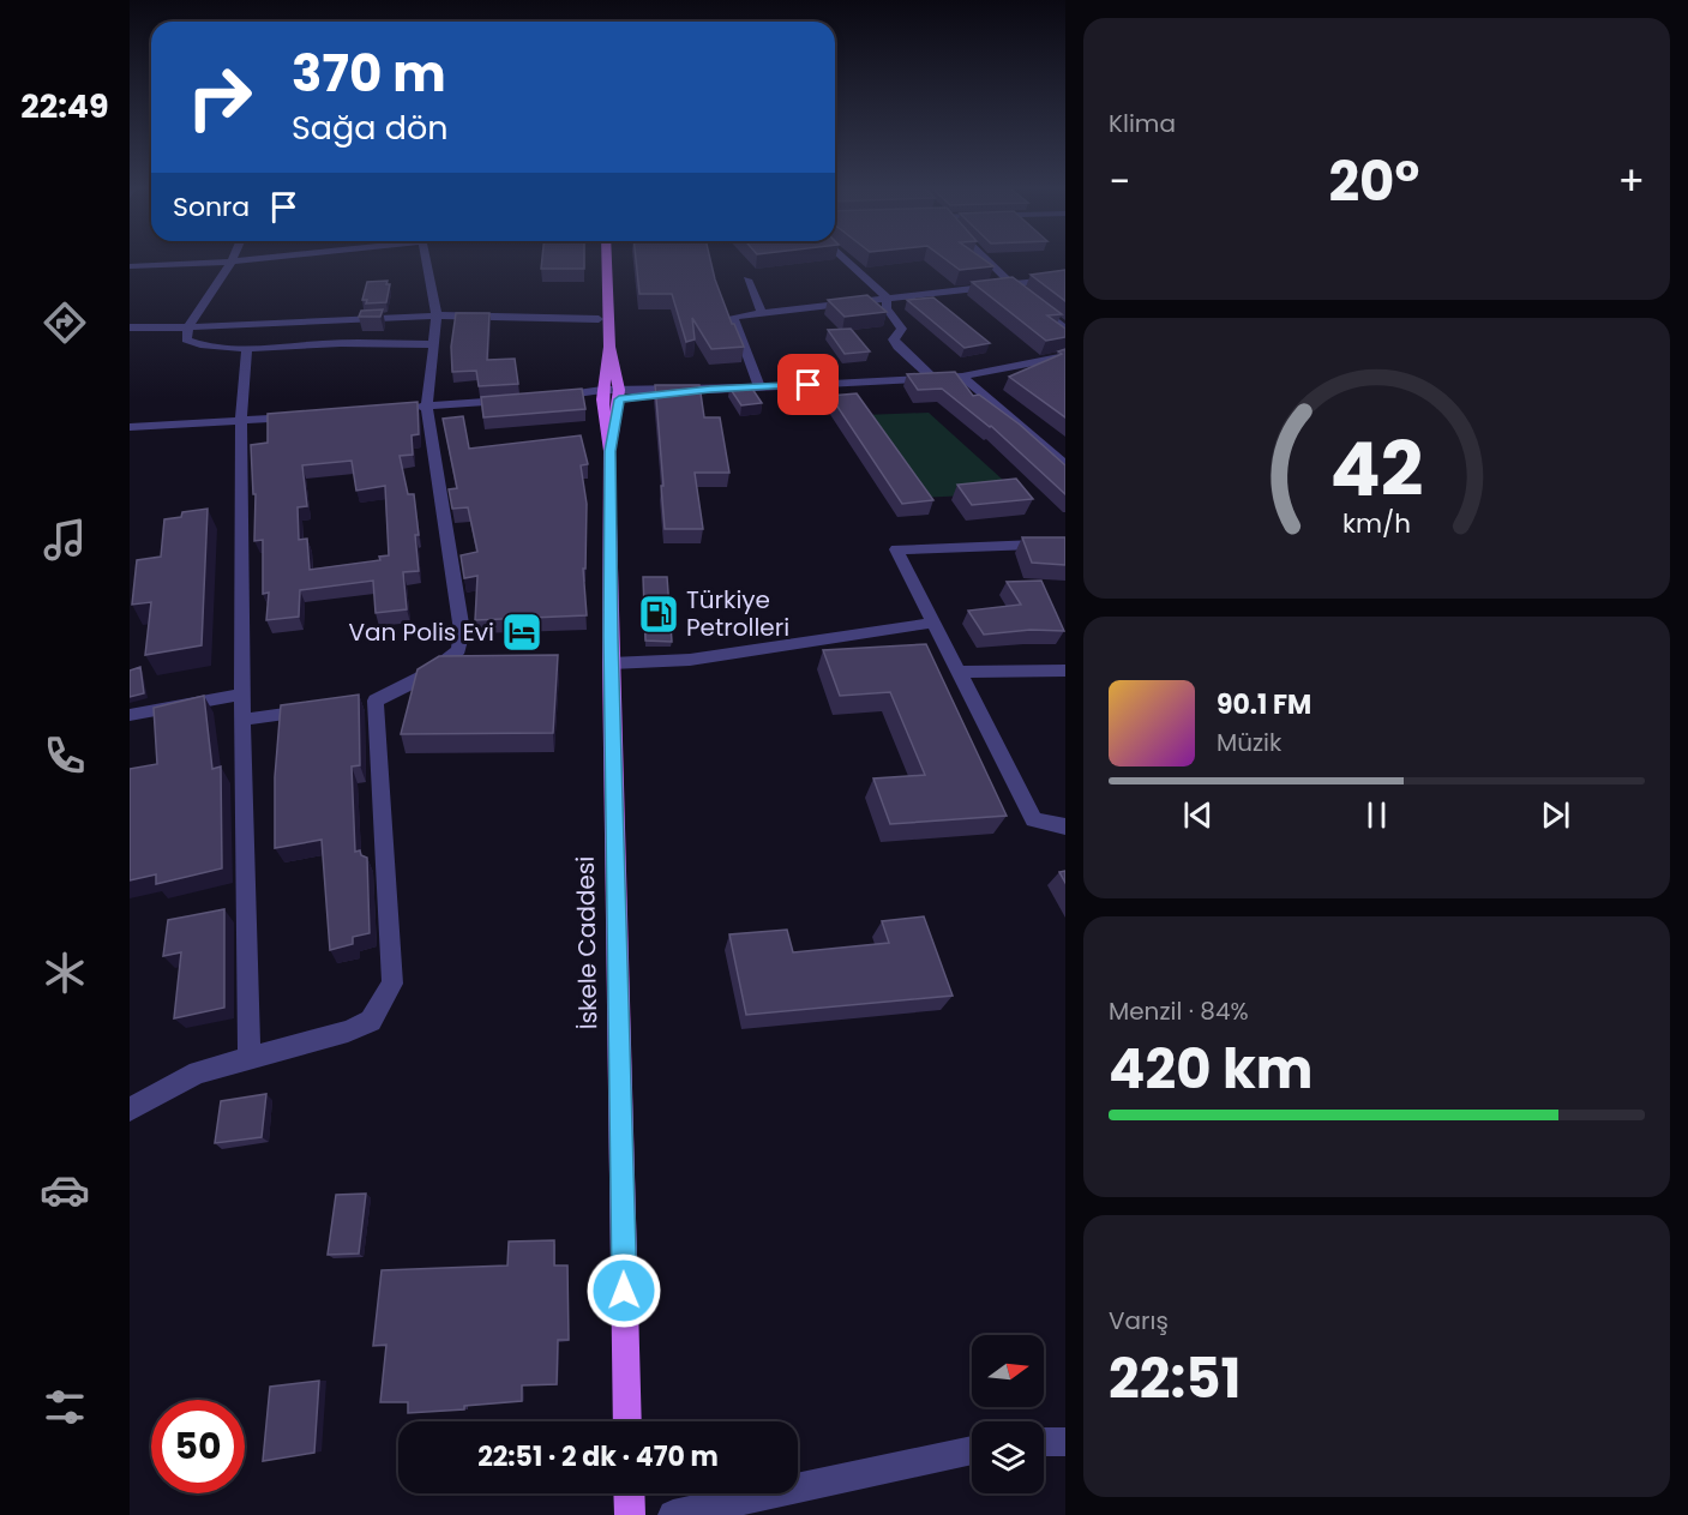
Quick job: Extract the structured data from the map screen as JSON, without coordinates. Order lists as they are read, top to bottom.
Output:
{
  "streets": {
    "main road": ["İskele Caddesi"]
  },
  "places": {
    "fuel station": ["Türkiye Petrolleri"],
    "hotel": ["Van Polis Evi"]
  },
  "north": "right",
  "page": {
    "tabs": "22:49",
    "tile": [
      "Klima",
      ["Menzil · 84%", "420 km"],
      ["Varış", "22:51"]
    ],
    "turn": ["370 m", "Sağa dön"],
    "heat": ["−", "20°", "+"],
    "then": "Sonra",
    "song": ["90.1 FM", "Müzik"],
    "limit": "50",
    "trip": "22:51 · 2 dk · 470 m",
    "gauge": ["42", "km/h"]
  }
}
